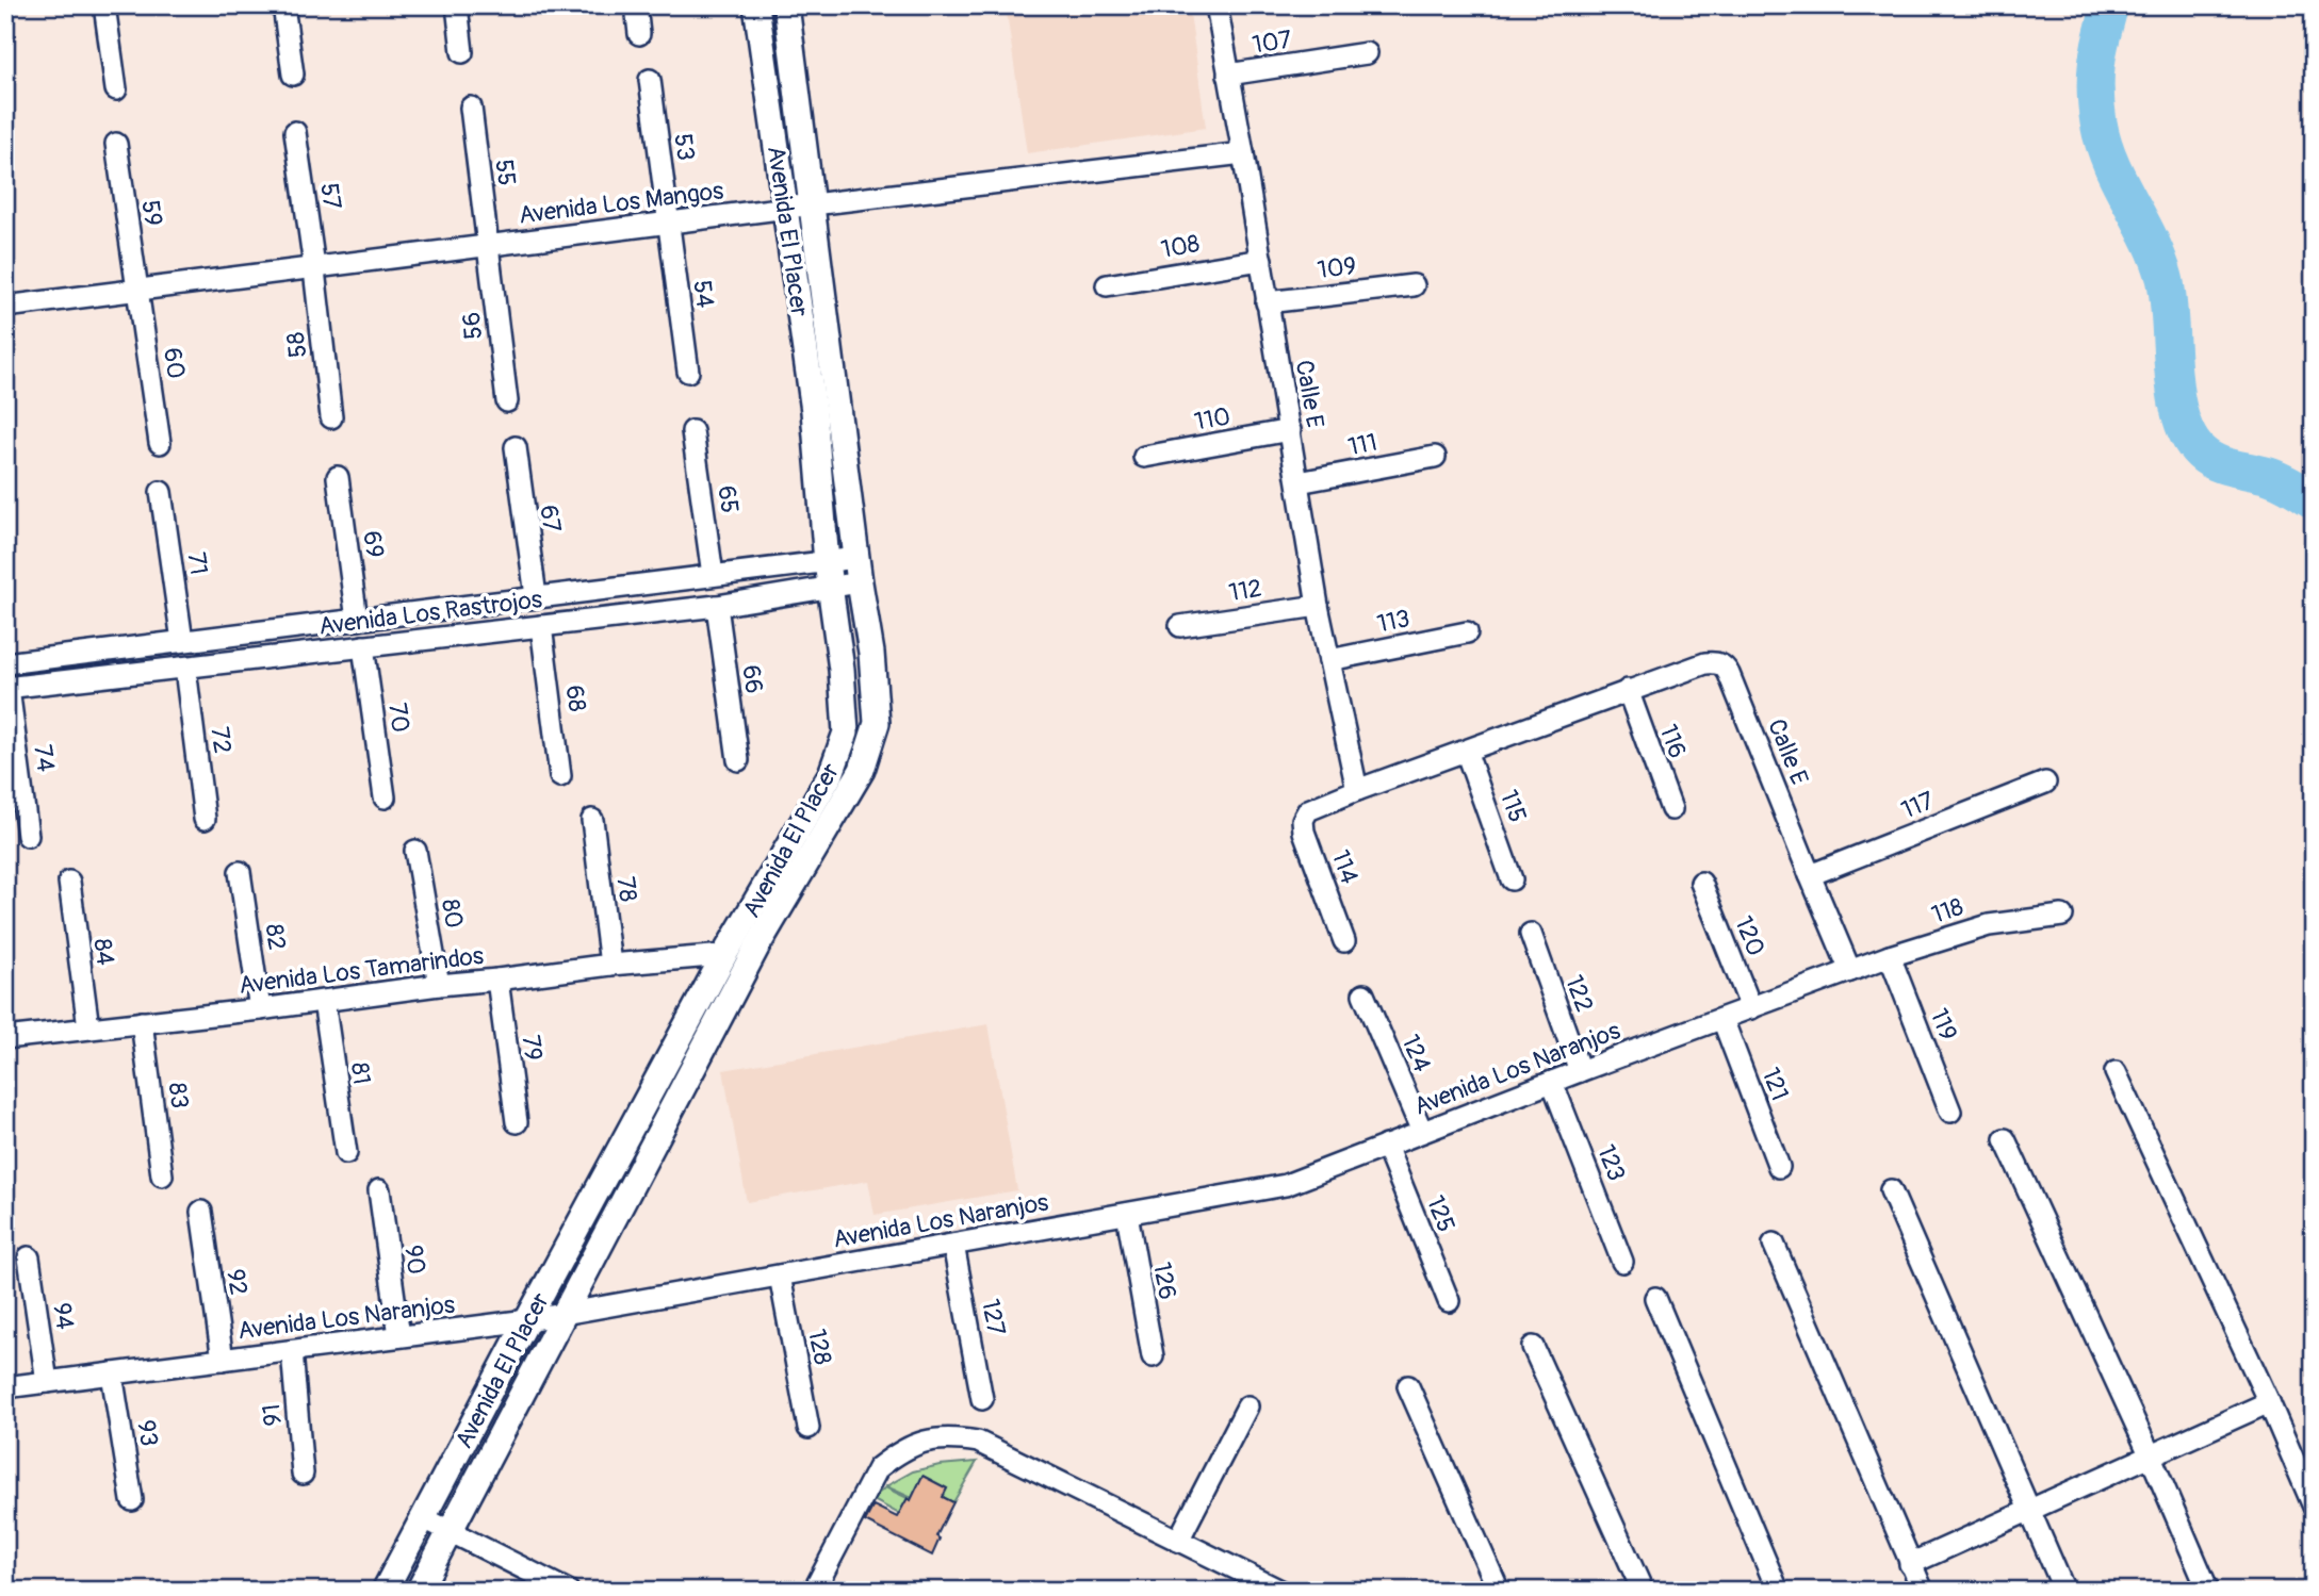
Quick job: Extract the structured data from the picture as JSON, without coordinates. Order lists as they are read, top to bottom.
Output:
{
  "streets": {
    "street": [
      "107",
      "53",
      "55",
      "57",
      "Avenida Los Mangos",
      "59",
      "Avenida El Placer",
      "108",
      "109",
      "54",
      "56",
      "58",
      "60",
      "Calle E",
      "110",
      "111",
      "65",
      "67",
      "69",
      "71",
      "112",
      "Avenida Los Rastrojos",
      "113",
      "66",
      "68",
      "70",
      "72",
      "116",
      "74",
      "117",
      "115",
      "114",
      "78",
      "118",
      "80",
      "120",
      "82",
      "84",
      "Avenida Los Tamarindos",
      "122",
      "119",
      "79",
      "124",
      "Avenida Los Naranjos",
      "81",
      "121",
      "83",
      "123",
      "125",
      "90",
      "126",
      "92",
      "94",
      "127",
      "128",
      "91",
      "93"
    ]
  },
  "crossings": [
    ["107", "Calle E"],
    ["53", "Avenida Los Mangos"],
    ["53", "54"],
    ["55", "Avenida Los Mangos"],
    ["55", "56"],
    ["57", "Avenida Los Mangos"],
    ["57", "58"],
    ["Avenida Los Mangos", "59"],
    ["Avenida Los Mangos", "Avenida El Placer"],
    ["Avenida Los Mangos", "54"],
    ["Avenida Los Mangos", "56"],
    ["Avenida Los Mangos", "58"],
    ["Avenida Los Mangos", "60"],
    ["Avenida Los Mangos", "Calle E"],
    ["59", "60"],
    ["Avenida El Placer", "Avenida Los Rastrojos"],
    ["Avenida El Placer", "Avenida Los Tamarindos"],
    ["Avenida El Placer", "Avenida Los Naranjos"],
    ["108", "Calle E"],
    ["109", "Calle E"],
    ["Calle E", "110"],
    ["Calle E", "111"],
    ["Calle E", "112"],
    ["Calle E", "113"],
    ["Calle E", "116"],
    ["Calle E", "117"],
    ["Calle E", "115"],
    ["Calle E", "114"],
    ["Calle E", "118"],
    ["Calle E", "Avenida Los Naranjos"],
    ["65", "Avenida Los Rastrojos"],
    ["67", "Avenida Los Rastrojos"],
    ["69", "Avenida Los Rastrojos"],
    ["71", "Avenida Los Rastrojos"],
    ["Avenida Los Rastrojos", "66"],
    ["Avenida Los Rastrojos", "68"],
    ["Avenida Los Rastrojos", "70"],
    ["Avenida Los Rastrojos", "72"],
    ["Avenida Los Rastrojos", "74"],
    ["78", "Avenida Los Tamarindos"],
    ["118", "119"],
    ["118", "Avenida Los Naranjos"],
    ["80", "Avenida Los Tamarindos"],
    ["120", "Avenida Los Naranjos"],
    ["82", "Avenida Los Tamarindos"],
    ["84", "Avenida Los Tamarindos"],
    ["Avenida Los Tamarindos", "79"],
    ["Avenida Los Tamarindos", "81"],
    ["Avenida Los Tamarindos", "83"],
    ["122", "Avenida Los Naranjos"],
    ["124", "Avenida Los Naranjos"],
    ["Avenida Los Naranjos", "121"],
    ["Avenida Los Naranjos", "123"],
    ["Avenida Los Naranjos", "125"],
    ["Avenida Los Naranjos", "90"],
    ["Avenida Los Naranjos", "126"],
    ["Avenida Los Naranjos", "92"],
    ["Avenida Los Naranjos", "94"],
    ["Avenida Los Naranjos", "127"],
    ["Avenida Los Naranjos", "128"],
    ["Avenida Los Naranjos", "91"],
    ["Avenida Los Naranjos", "93"]
  ]
}
